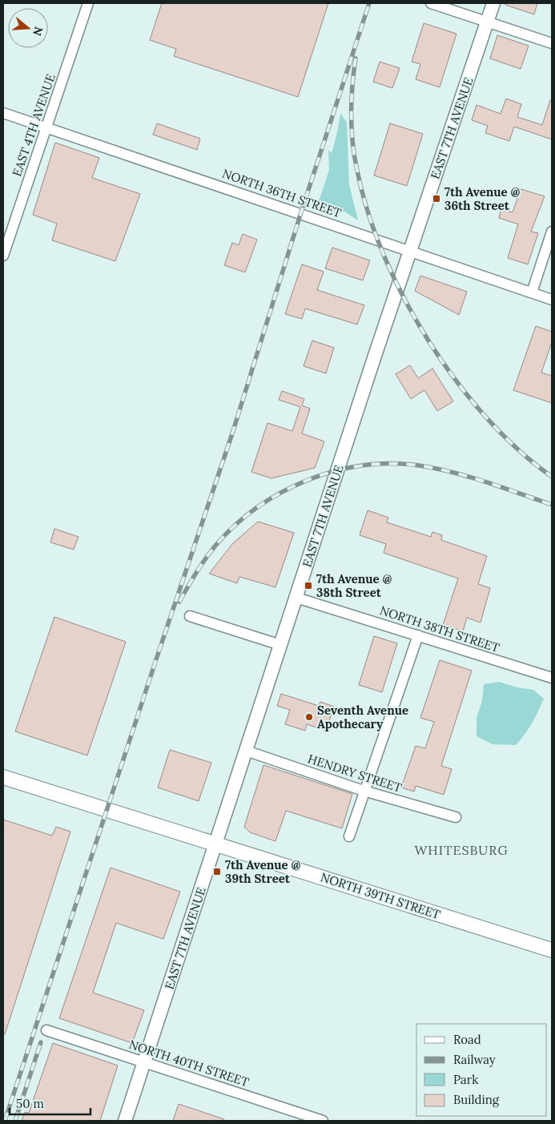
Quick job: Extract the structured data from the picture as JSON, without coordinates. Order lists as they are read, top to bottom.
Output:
{
  "streets": {
    "main road": ["NORTH 39TH STREET"],
    "street": [
      "EAST 4TH AVENUE",
      "EAST 7TH AVENUE",
      "NORTH 36TH STREET",
      "NORTH 38TH STREET",
      "HENDRY STREET",
      "NORTH 40TH STREET"
    ]
  },
  "crossings": [
    ["EAST 4TH AVENUE", "NORTH 36TH STREET"],
    ["EAST 7TH AVENUE", "NORTH 36TH STREET"],
    ["EAST 7TH AVENUE", "NORTH 38TH STREET"],
    ["EAST 7TH AVENUE", "HENDRY STREET"],
    ["EAST 7TH AVENUE", "NORTH 39TH STREET"],
    ["EAST 7TH AVENUE", "NORTH 40TH STREET"]
  ],
  "districts": ["WHITESBURG"],
  "places": {
    "transit": ["7th Avenue @ 36th Street", "7th Avenue @ 38th Street", "7th Avenue @ 39th Street"],
    "other": ["Seventh Avenue Apothecary"]
  },
  "legend": [
    "Road",
    "Railway",
    "Park",
    "Building"
  ],
  "scale_bar": "50 m",
  "north": "right"
}
